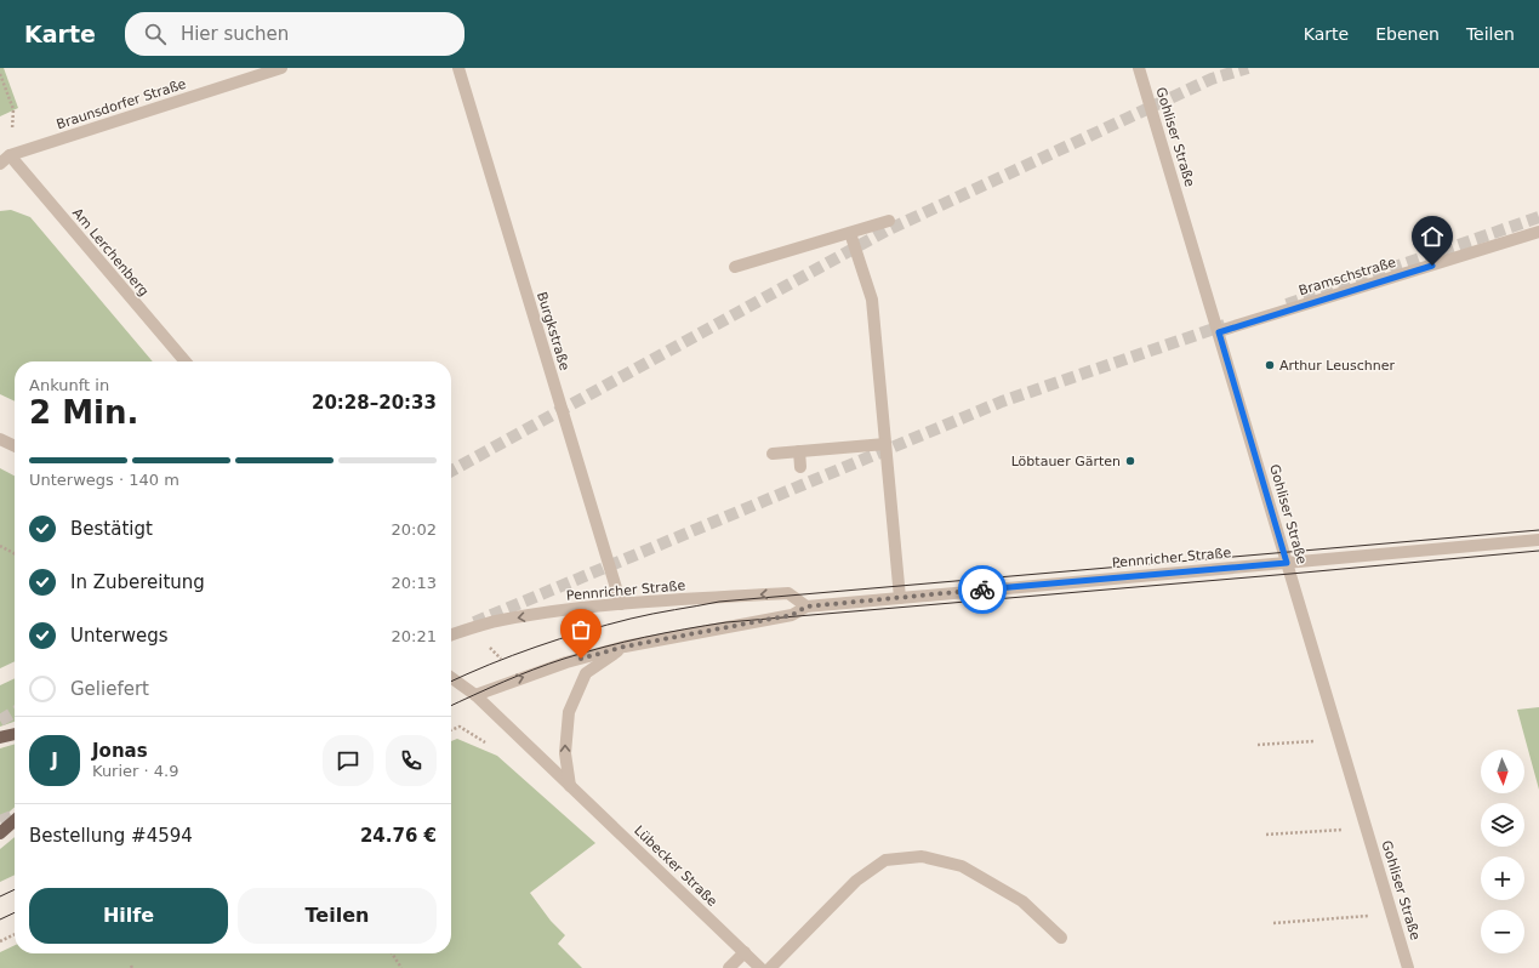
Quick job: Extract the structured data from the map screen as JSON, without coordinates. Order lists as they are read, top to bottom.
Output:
{
  "streets": {
    "street": [
      "Braunsdorfer Straße",
      "Gohliser Straße",
      "Am Lerchenberg",
      "Bramschstraße",
      "Burgkstraße",
      "Pennricher Straße",
      "Lübecker Straße"
    ]
  },
  "crossings": [
    ["Braunsdorfer Straße", "Am Lerchenberg"],
    ["Gohliser Straße", "Bramschstraße"],
    ["Gohliser Straße", "Pennricher Straße"],
    ["Burgkstraße", "Pennricher Straße"],
    ["Pennricher Straße", "Lübecker Straße"]
  ],
  "places": ["Arthur Leuschner", "Löbtauer Gärten"],
  "north": "bottom",
  "page": {
    "header": "Karte",
    "search": "Hier suchen",
    "nav": ["Karte", "Ebenen", "Teilen"],
    "heading": ["2 Min.", "Ankunft in", "20:28–20:33"],
    "panel": [
      "Jonas",
      "Kurier · 4.9",
      "Bestellung #4594",
      "24.76 €"
    ],
    "bar": "Unterwegs · 140 m",
    "list": [
      ["Bestätigt", "20:02"],
      ["In Zubereitung", "20:13"],
      ["Unterwegs", "20:21"],
      "Geliefert"
    ],
    "round": "J",
    "map_buttons": ["+", "−"],
    "buttons": ["Hilfe", "Teilen"]
  }
}
